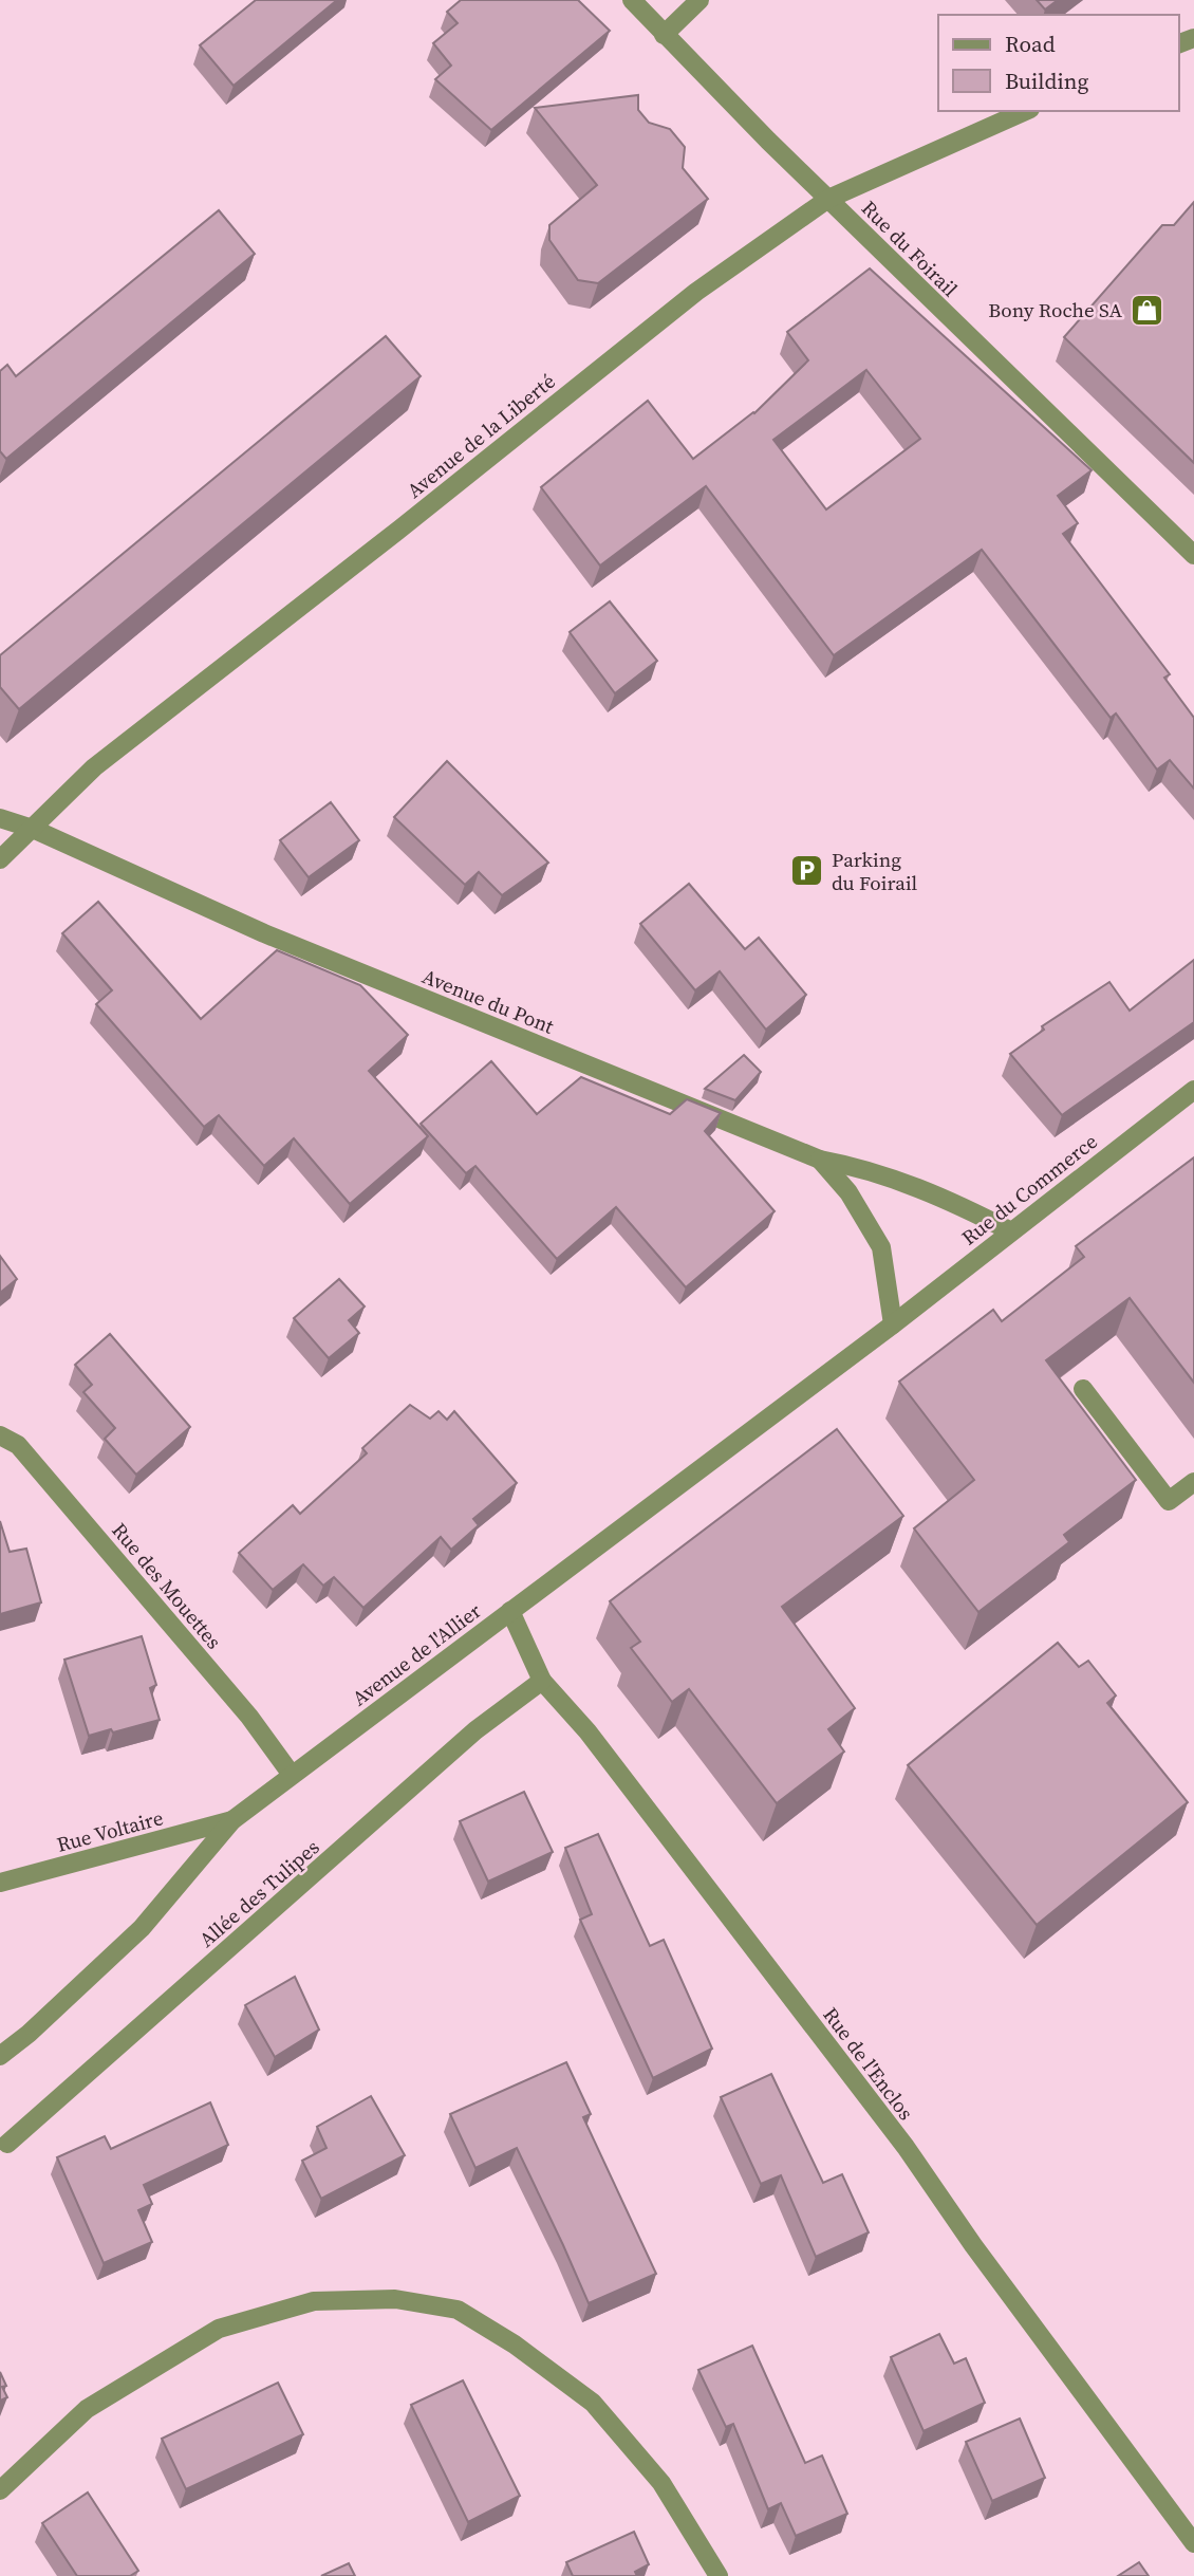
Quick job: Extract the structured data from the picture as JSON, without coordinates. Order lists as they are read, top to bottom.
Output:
{
  "streets": {
    "street": [
      "Rue du Foirail",
      "Avenue de la Liberté",
      "Avenue du Pont",
      "Rue du Commerce",
      "Rue des Mouettes",
      "Avenue de l'Allier",
      "Rue Voltaire",
      "Allée des Tulipes",
      "Rue de l'Enclos"
    ]
  },
  "crossings": [
    ["Rue du Foirail", "Avenue de la Liberté"],
    ["Avenue de la Liberté", "Avenue du Pont"],
    ["Avenue du Pont", "Rue du Commerce"],
    ["Avenue du Pont", "Avenue de l'Allier"],
    ["Rue du Commerce", "Avenue de l'Allier"],
    ["Rue des Mouettes", "Avenue de l'Allier"],
    ["Avenue de l'Allier", "Rue Voltaire"],
    ["Avenue de l'Allier", "Rue de l'Enclos"],
    ["Allée des Tulipes", "Rue de l'Enclos"]
  ],
  "places": {
    "shop": ["Bony Roche SA"],
    "parking": ["Parking du Foirail"]
  },
  "legend": ["Road", "Building"]
}
